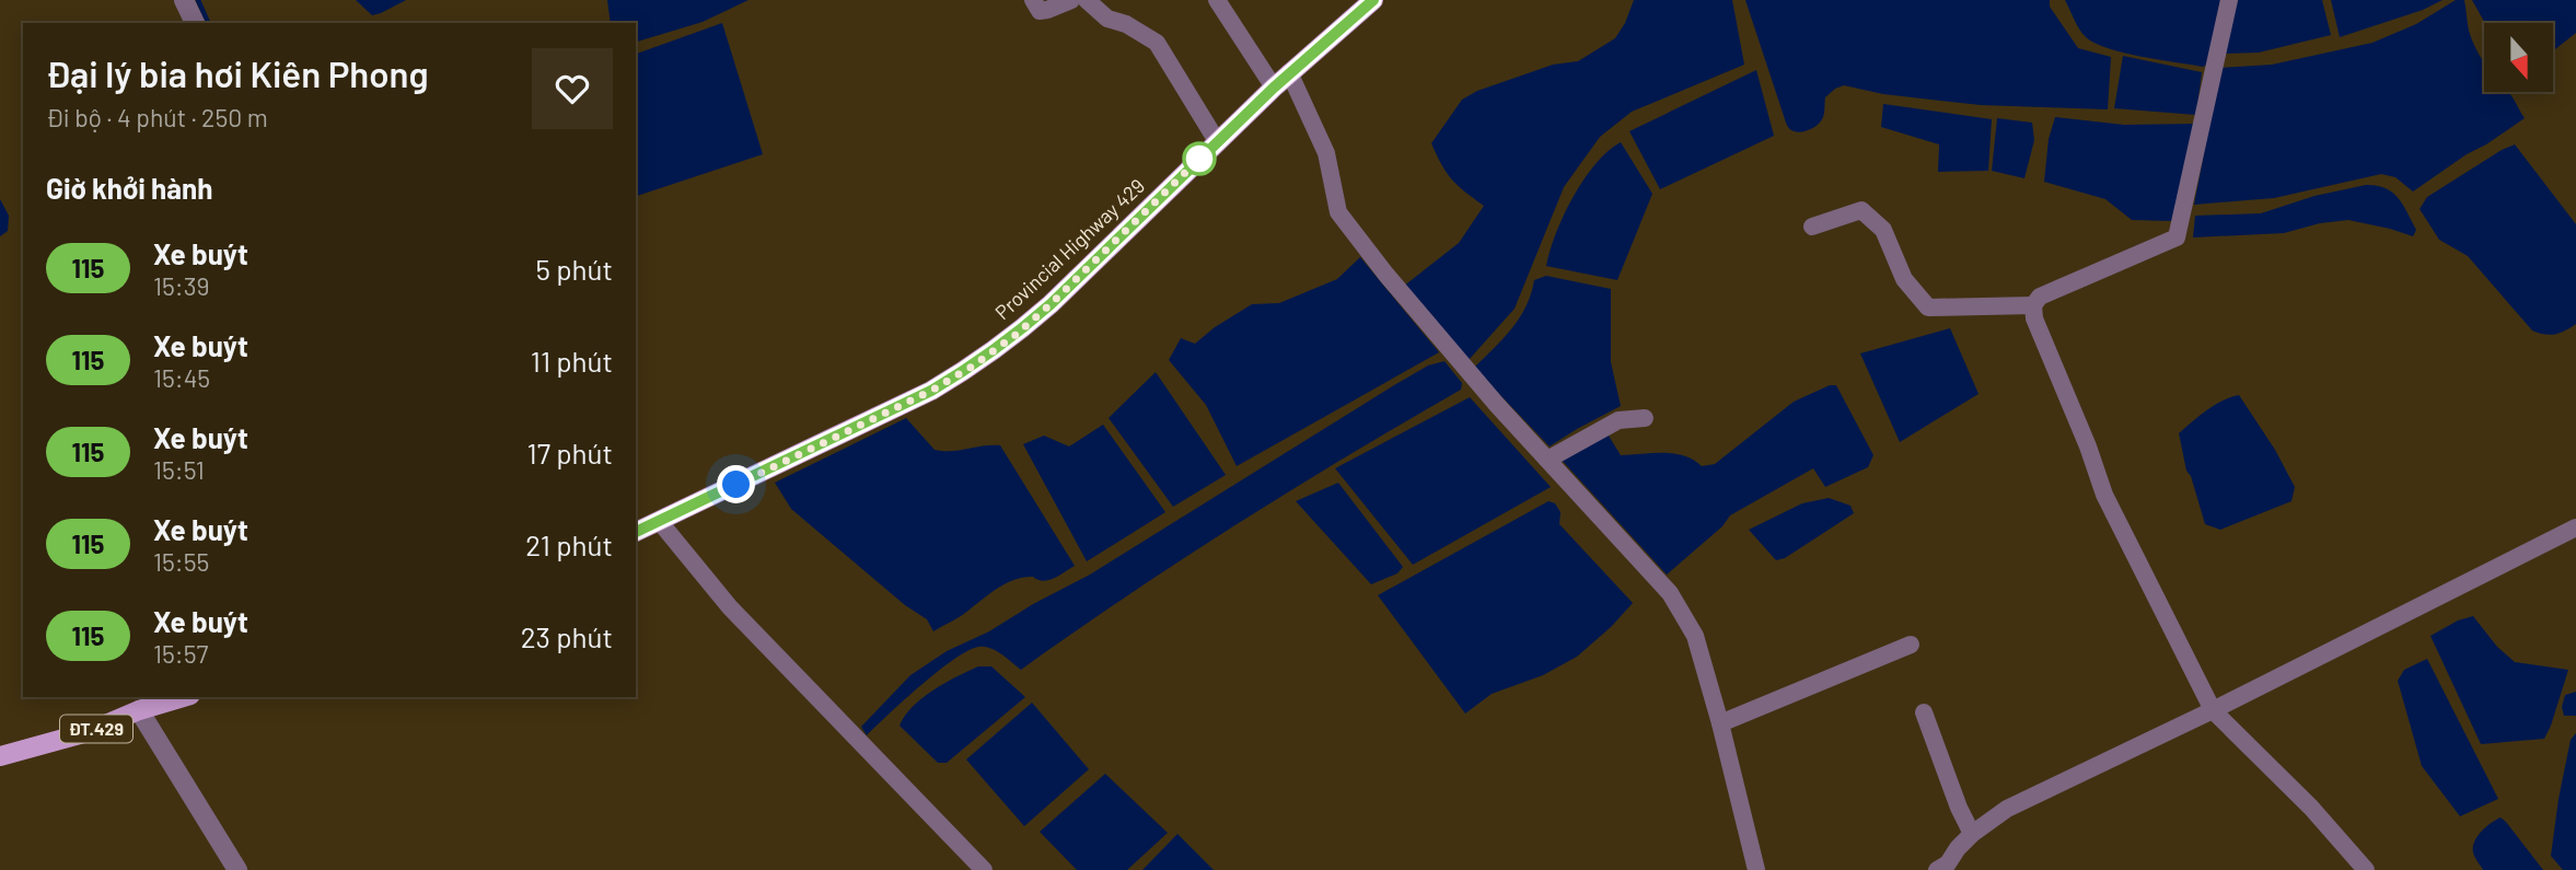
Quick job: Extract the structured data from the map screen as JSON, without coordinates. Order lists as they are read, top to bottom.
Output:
{
  "streets": {
    "main road": ["Provincial Highway 429", "ĐT.429"]
  },
  "lines": ["bus line 115"],
  "north": "bottom",
  "page": {
    "heading": [
      ["Đại lý bia hơi Kiên Phong", "Đi bộ · 4 phút · 250 m"],
      "Giờ khởi hành"
    ],
    "list": [
      {
        "mark": "115",
        "name": "Xe buýt",
        "note": "15:39",
        "value": "5 phút"
      },
      {
        "mark": "115",
        "name": "Xe buýt",
        "note": "15:45",
        "value": "11 phút"
      },
      {
        "mark": "115",
        "name": "Xe buýt",
        "note": "15:51",
        "value": "17 phút"
      },
      {
        "mark": "115",
        "name": "Xe buýt",
        "note": "15:55",
        "value": "21 phút"
      },
      {
        "mark": "115",
        "name": "Xe buýt",
        "note": "15:57",
        "value": "23 phút"
      }
    ]
  }
}
